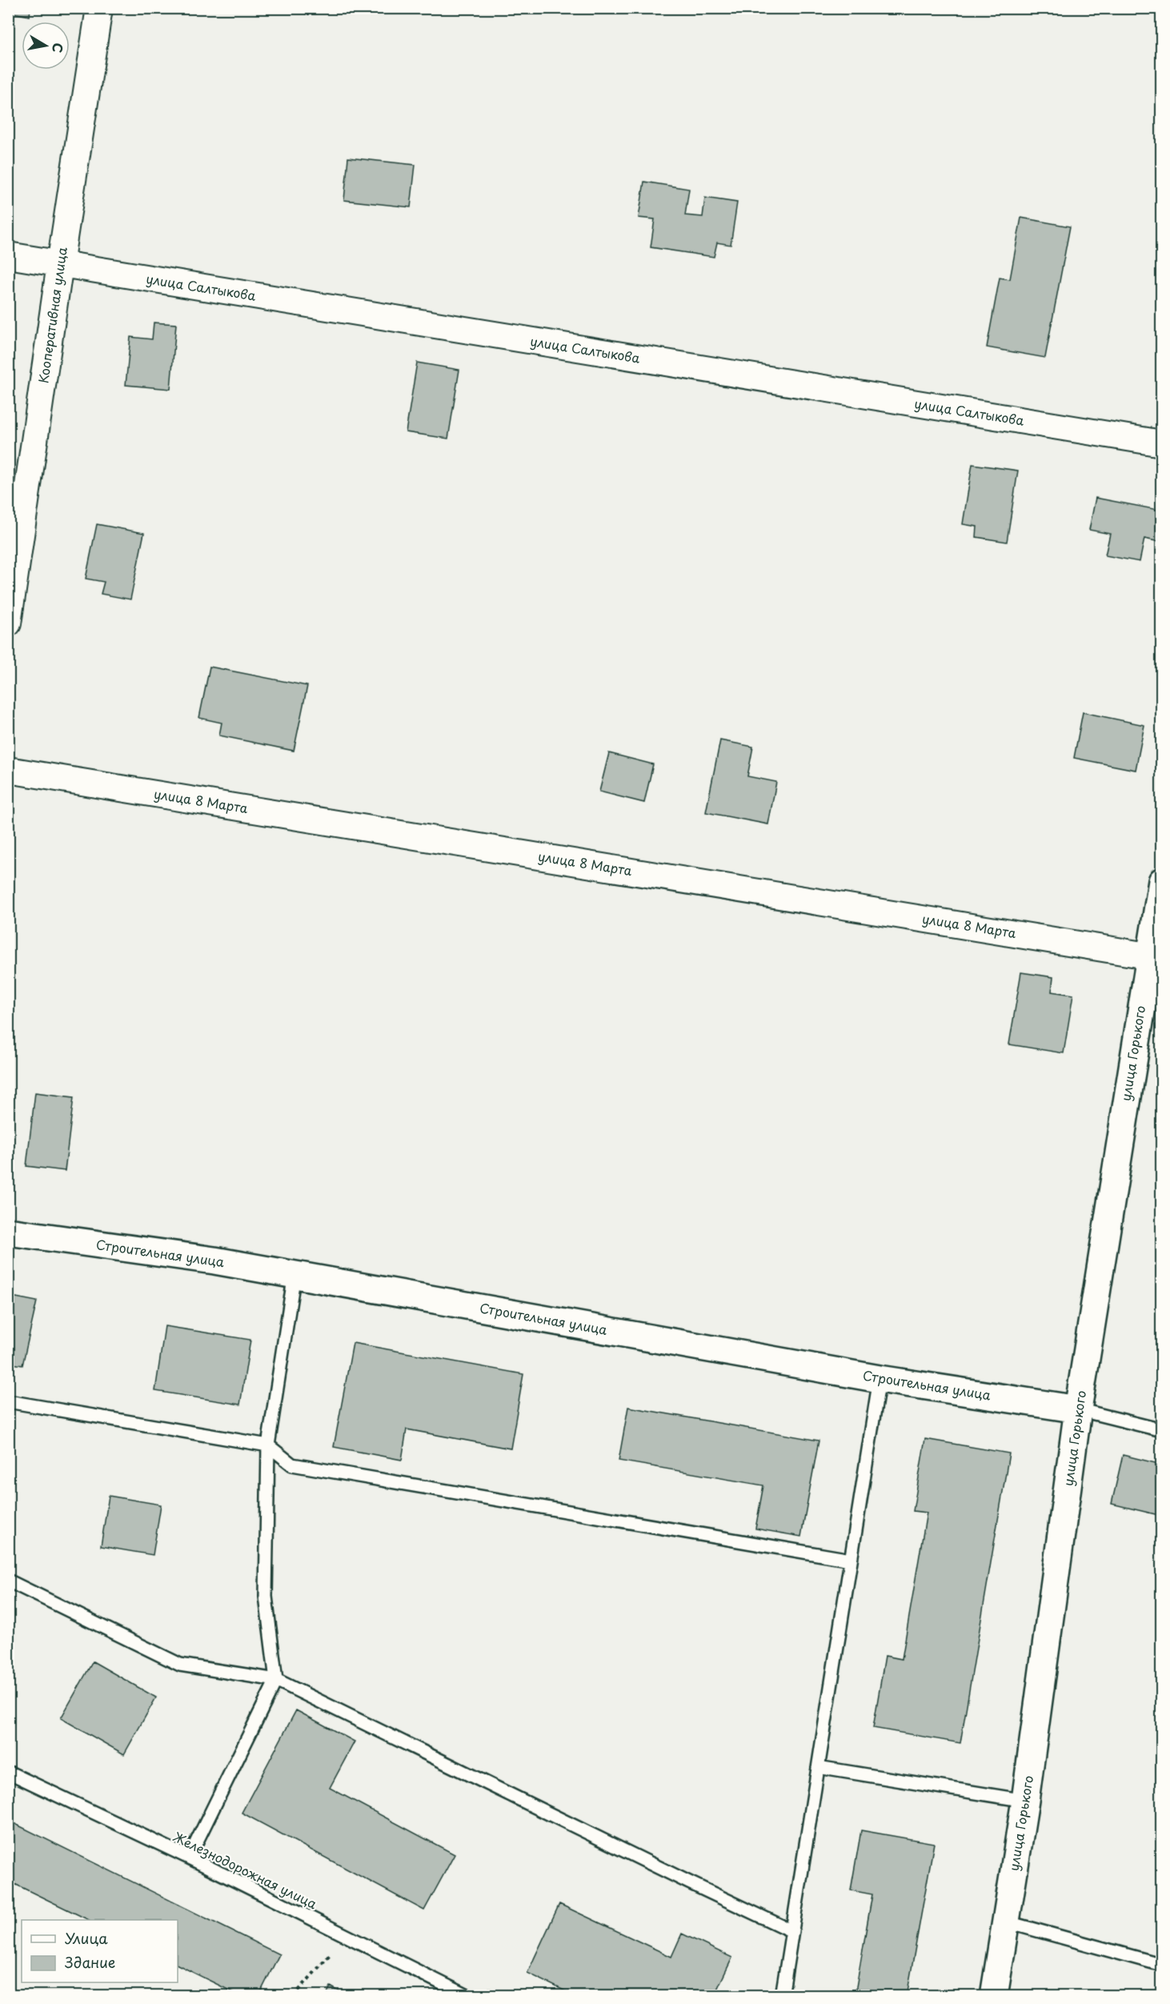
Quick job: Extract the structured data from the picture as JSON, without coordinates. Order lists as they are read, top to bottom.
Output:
{
  "streets": {
    "street": [
      "улица Салтыкова",
      "Кооперативная улица",
      "улица 8 Марта",
      "улица Горького",
      "Строительная улица"
    ],
    "lane": ["Железнодорожная улица"]
  },
  "crossings": [
    ["улица Салтыкова", "Кооперативная улица"],
    ["улица 8 Марта", "улица Горького"],
    ["улица Горького", "Строительная улица"]
  ],
  "legend": ["Улица", "Здание"],
  "north": "right"
}
